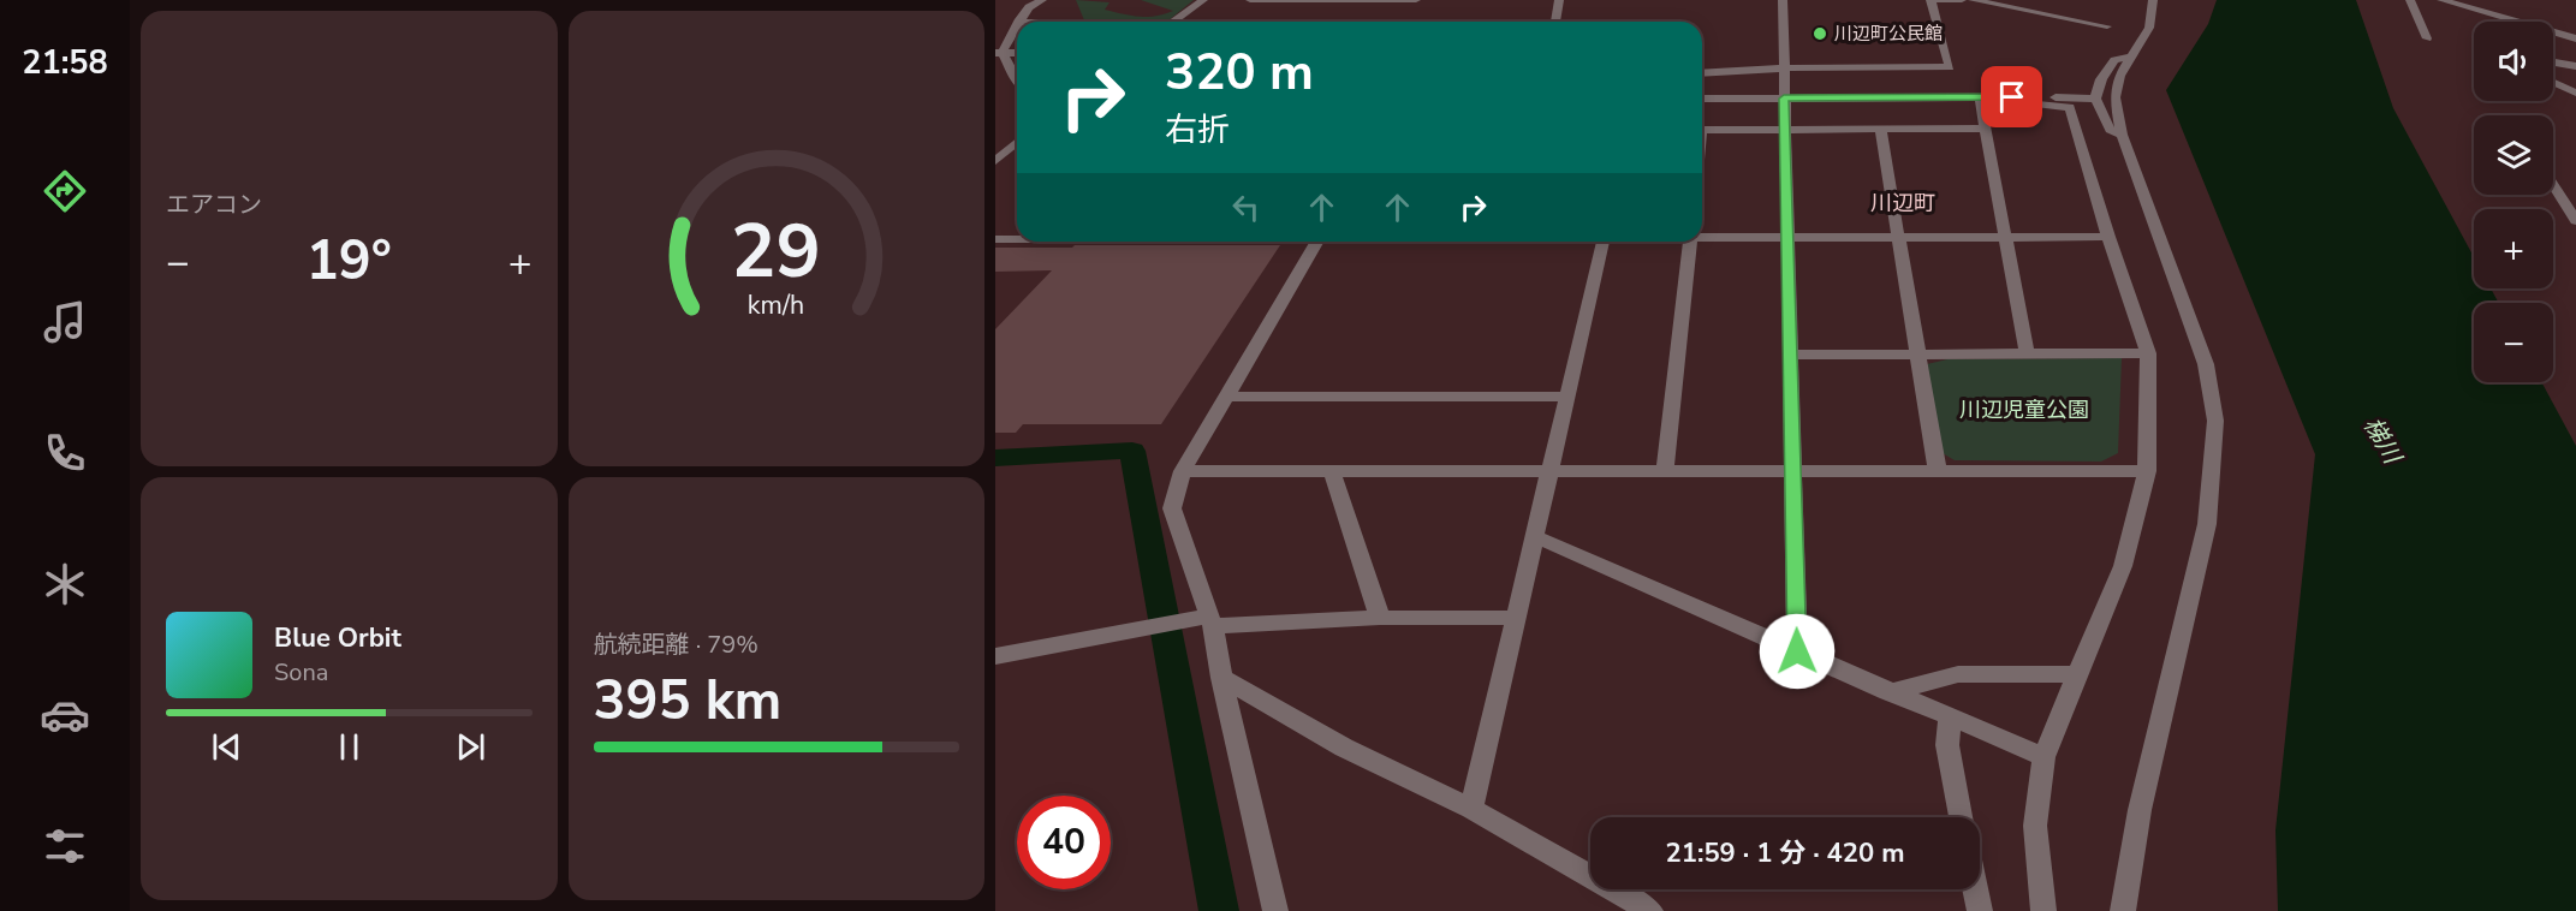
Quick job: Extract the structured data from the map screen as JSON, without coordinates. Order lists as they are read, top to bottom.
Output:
{
  "districts": ["川辺町"],
  "water": ["梯川"],
  "parks": ["川辺児童公園"],
  "places": ["川辺町公民館"],
  "page": {
    "tabs": "21:58",
    "tile": [
      "エアコン",
      ["航続距離 · 79%", "395 km"]
    ],
    "map_buttons": ["+", "−"],
    "turn": ["320 m", "右折"],
    "heat": ["−", "19°", "+"],
    "song": ["Blue Orbit", "Sona"],
    "limit": "40",
    "trip": "21:59 · 1 分 · 420 m",
    "gauge": ["29", "km/h"]
  }
}
